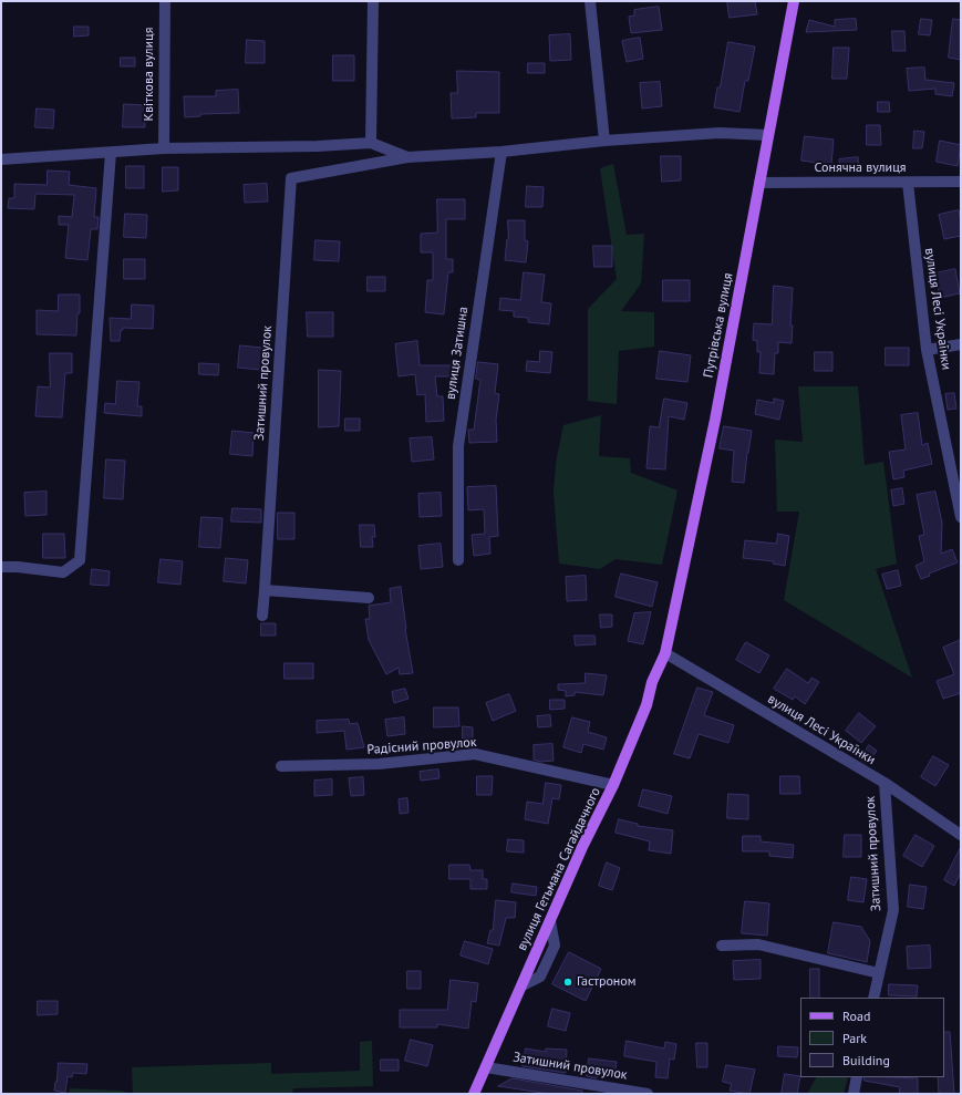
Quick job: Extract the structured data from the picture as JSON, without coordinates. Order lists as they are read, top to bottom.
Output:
{
  "streets": {
    "main road": ["Путрівська вулиця", "вулиця Гетьмана Сагайдачного"],
    "street": [
      "Квіткова вулиця",
      "Сонячна вулиця",
      "вулиця Лесі Українки",
      "вулиця Затишна",
      "Затишний провулок",
      "Радісний провулок"
    ]
  },
  "crossings": [
    ["Сонячна вулиця", "вулиця Лесі Українки"],
    ["Сонячна вулиця", "Путрівська вулиця"],
    ["вулиця Лесі Українки", "Путрівська вулиця"],
    ["вулиця Лесі Українки", "Затишний провулок"],
    ["вулиця Лесі Українки", "вулиця Гетьмана Сагайдачного"],
    ["Путрівська вулиця", "вулиця Гетьмана Сагайдачного"],
    ["Затишний провулок", "вулиця Гетьмана Сагайдачного"],
    ["Радісний провулок", "вулиця Гетьмана Сагайдачного"]
  ],
  "places": ["Гастроном"],
  "legend": ["Road", "Park", "Building"]
}
